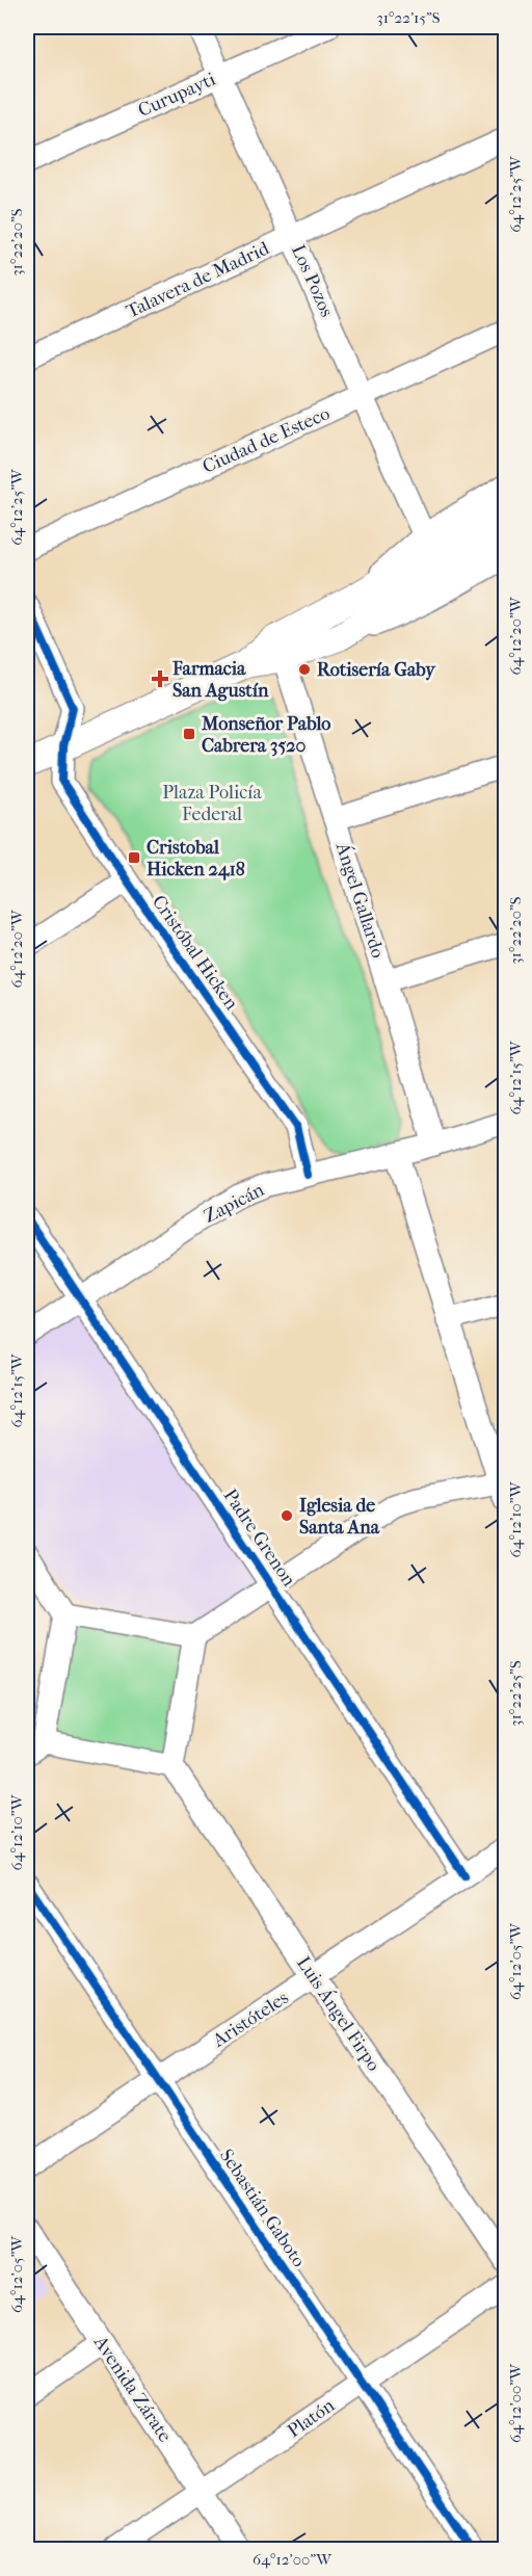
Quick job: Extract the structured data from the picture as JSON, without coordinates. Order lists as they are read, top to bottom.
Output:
{
  "streets": {
    "street": [
      "Curupayti",
      "Talavera de Madrid",
      "Los Pozos",
      "Ciudad de Esteco",
      "Ángel Gallardo",
      "Cristóbal Hicken",
      "Zapicán",
      "Padre Grenon",
      "Luis Ángel Firpo",
      "Aristóteles",
      "Sebastián Gaboto",
      "Avenida Zárate",
      "Platón"
    ]
  },
  "crossings": [
    ["Curupayti", "Los Pozos"],
    ["Talavera de Madrid", "Los Pozos"],
    ["Los Pozos", "Ciudad de Esteco"],
    ["Ángel Gallardo", "Zapicán"],
    ["Cristóbal Hicken", "Zapicán"],
    ["Zapicán", "Padre Grenon"],
    ["Padre Grenon", "Aristóteles"],
    ["Luis Ángel Firpo", "Aristóteles"],
    ["Aristóteles", "Sebastián Gaboto"],
    ["Sebastián Gaboto", "Platón"],
    ["Avenida Zárate", "Platón"]
  ],
  "parks": ["Plaza Policía Federal"],
  "places": {
    "other": ["Rotisería Gaby", "Iglesia de Santa Ana"],
    "health": ["Farmacia San Agustín"],
    "transit": ["Monseñor Pablo Cabrera 3520", "Cristobal Hicken 2418"]
  },
  "coordinates": [
    "31°22'15\"S",
    "64°12'25\"W",
    "31°22'20\"S",
    "64°12'20\"W",
    "64°12'15\"W",
    "64°12'10\"W",
    "31°22'25\"S",
    "64°12'05\"W",
    "64°12'00\"W"
  ]
}
